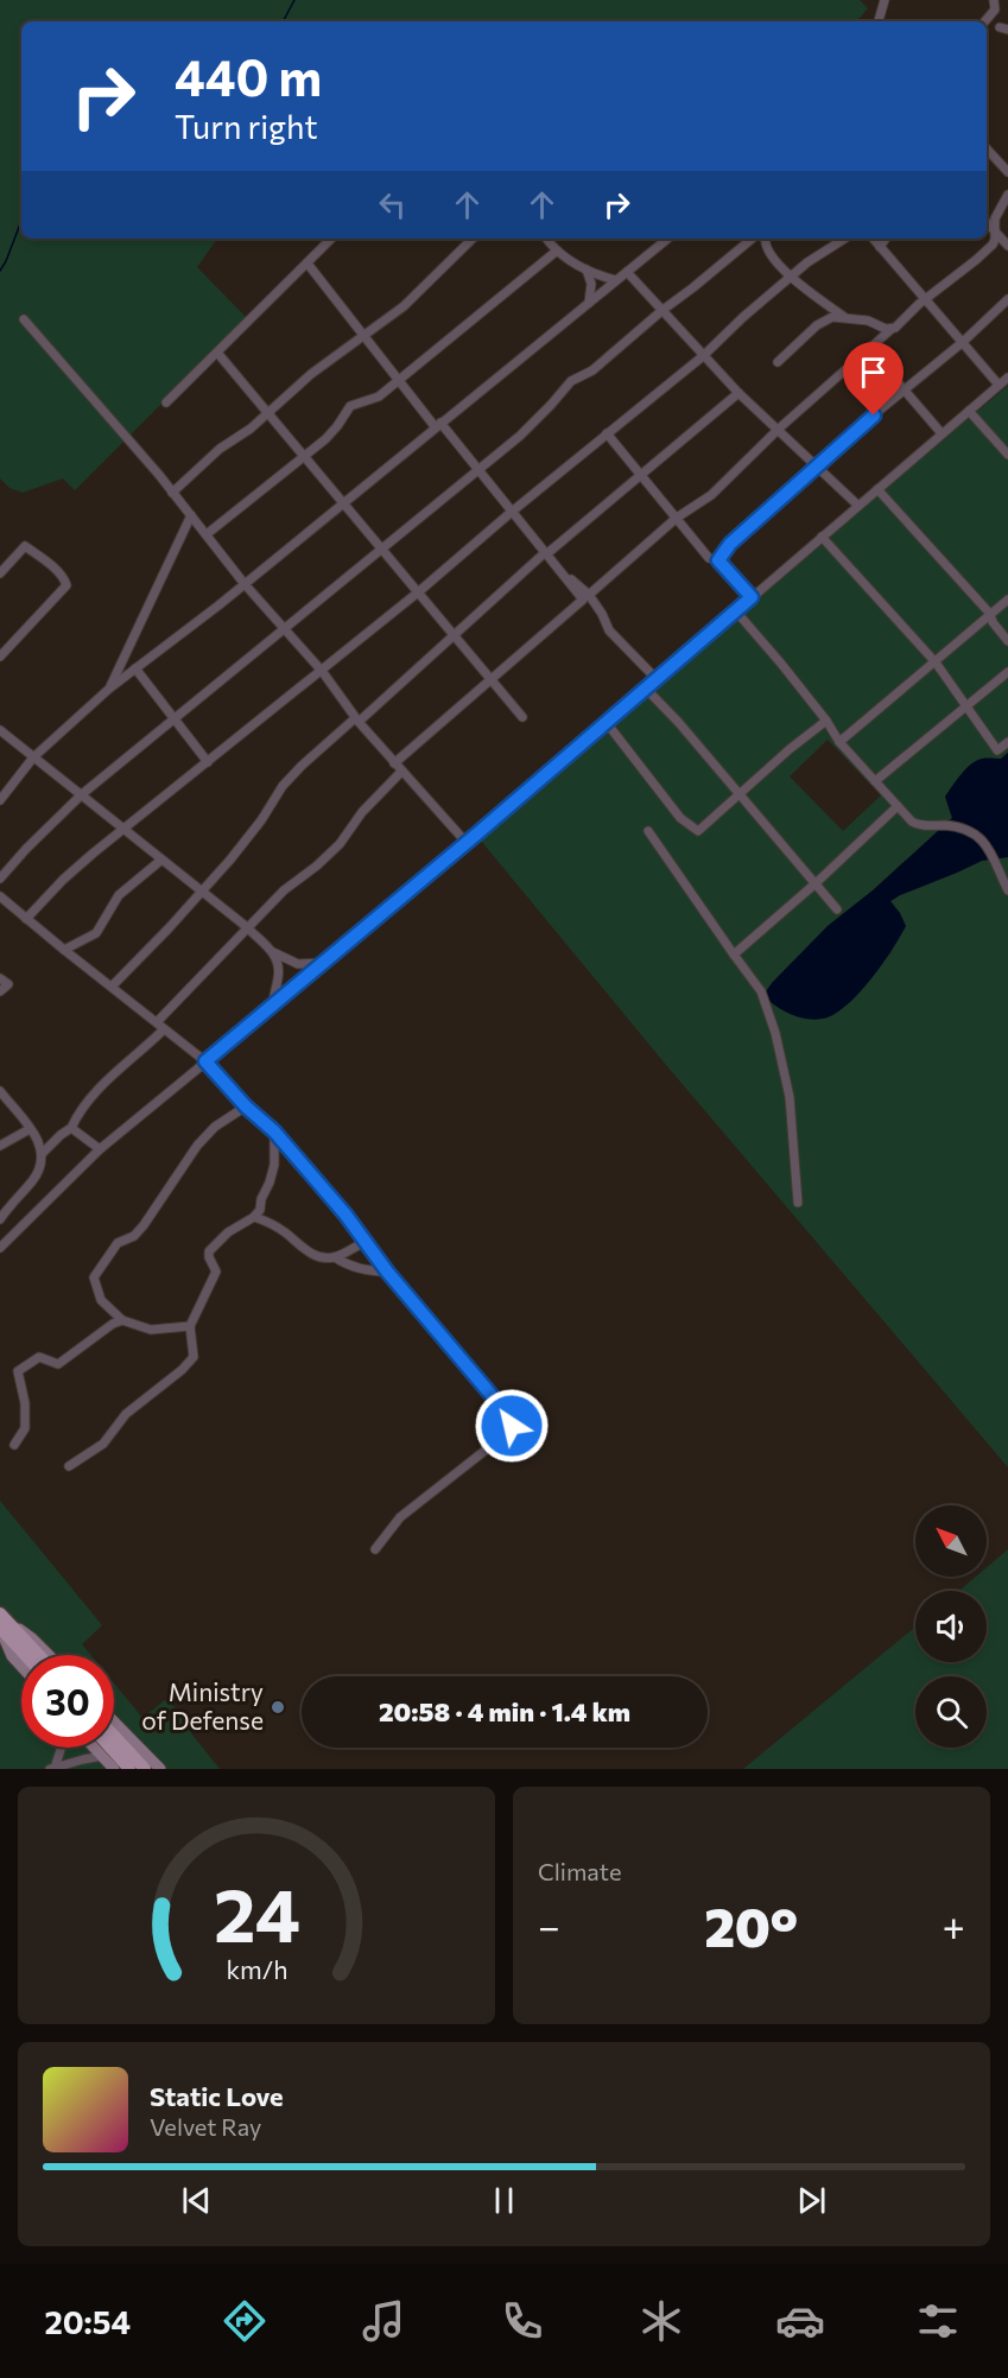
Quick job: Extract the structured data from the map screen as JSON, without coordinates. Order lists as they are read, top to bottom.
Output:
{
  "places": ["Ministry of Defense"],
  "north": "top left",
  "page": {
    "turn": ["440 m", "Turn right"],
    "limit": "30",
    "trip": "20:58 · 4 min · 1.4 km",
    "tile": "Climate",
    "heat": ["−", "20°", "+"],
    "song": ["Static Love", "Velvet Ray"],
    "tabs": "20:54",
    "gauge": ["24", "km/h"]
  }
}
